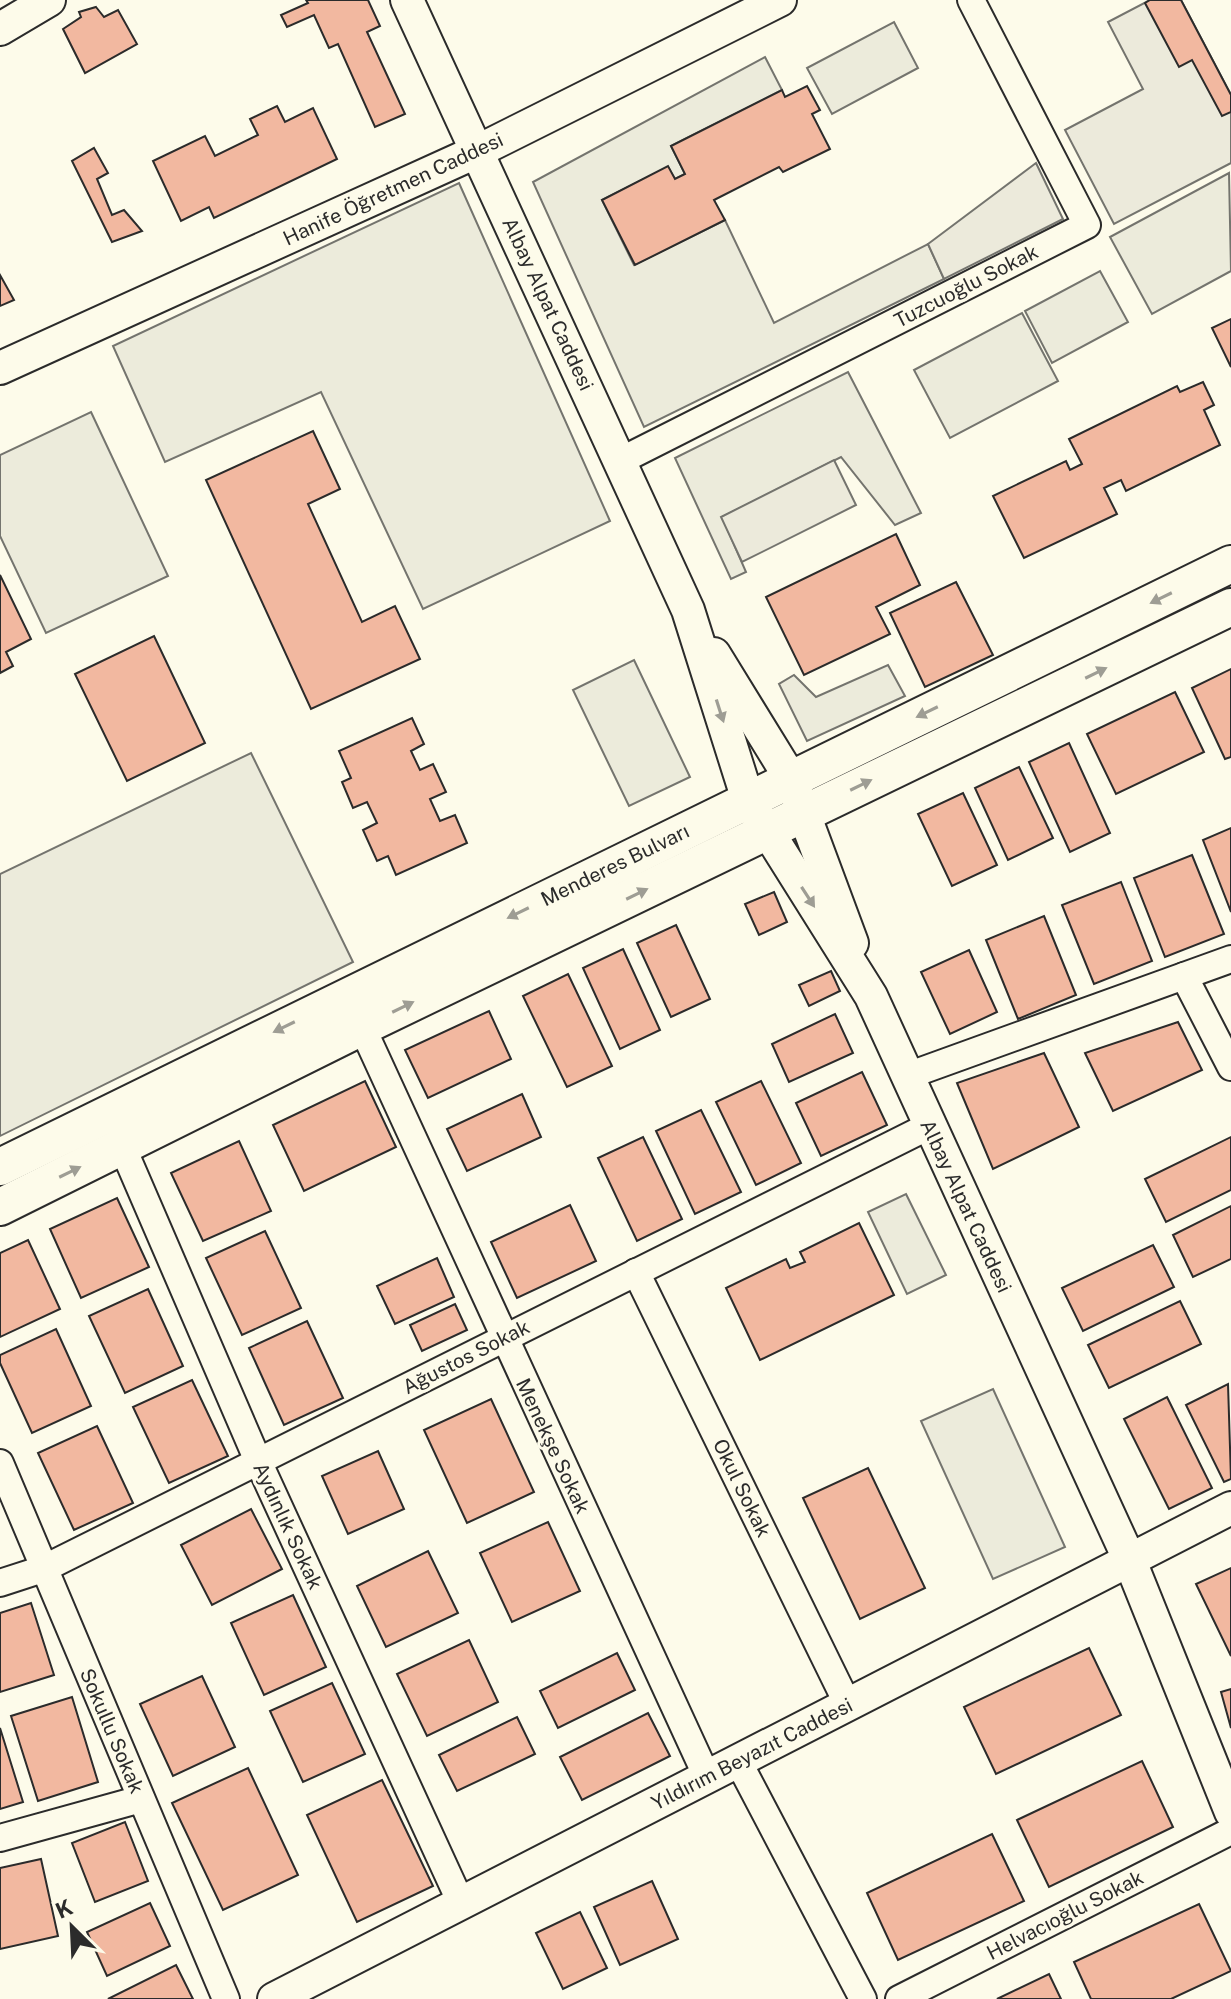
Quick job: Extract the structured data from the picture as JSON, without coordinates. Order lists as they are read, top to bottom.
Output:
{
  "streets": {
    "main road": ["Menderes Bulvarı"],
    "street": [
      "Hanife Öğretmen Caddesi",
      "Tuzcuoğlu Sokak",
      "Albay Alpat Caddesi",
      "Ağustos Sokak",
      "Menekşe Sokak",
      "Okul Sokak",
      "Aydınlık Sokak",
      "Sokullu Sokak",
      "Yıldırım Beyazıt Caddesi",
      "Helvacıoğlu Sokak"
    ]
  },
  "crossings": [
    ["Hanife Öğretmen Caddesi", "Albay Alpat Caddesi"],
    ["Tuzcuoğlu Sokak", "Albay Alpat Caddesi"],
    ["Albay Alpat Caddesi", "Menderes Bulvarı"],
    ["Albay Alpat Caddesi", "Ağustos Sokak"],
    ["Albay Alpat Caddesi", "Yıldırım Beyazıt Caddesi"],
    ["Menderes Bulvarı", "Menekşe Sokak"],
    ["Menderes Bulvarı", "Aydınlık Sokak"],
    ["Ağustos Sokak", "Menekşe Sokak"],
    ["Ağustos Sokak", "Okul Sokak"],
    ["Ağustos Sokak", "Aydınlık Sokak"],
    ["Ağustos Sokak", "Sokullu Sokak"],
    ["Menekşe Sokak", "Yıldırım Beyazıt Caddesi"],
    ["Okul Sokak", "Yıldırım Beyazıt Caddesi"],
    ["Aydınlık Sokak", "Yıldırım Beyazıt Caddesi"]
  ],
  "north": "top left"
}
